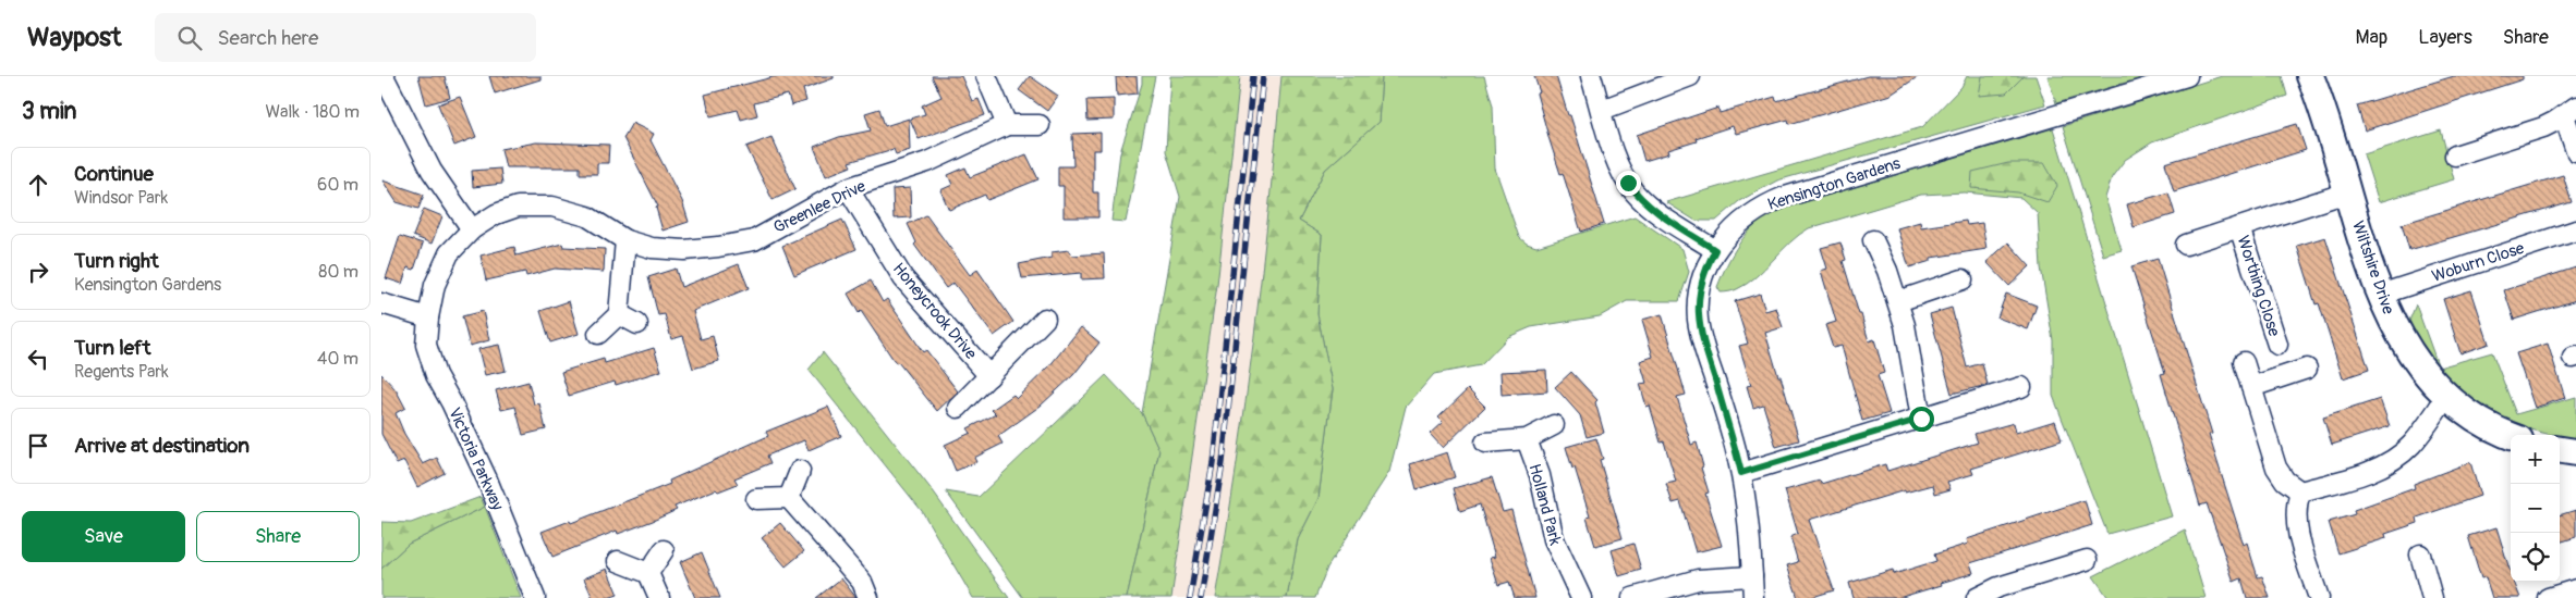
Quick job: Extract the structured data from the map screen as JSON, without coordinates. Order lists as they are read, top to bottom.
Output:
{
  "streets": {
    "street": [
      "Kensington Gardens",
      "Greenlee Drive",
      "Woburn Close",
      "Wiltshire Drive",
      "Worthing Close",
      "Honeycrook Drive",
      "Victoria Parkway",
      "Holland Park"
    ]
  },
  "crossings": [
    ["Greenlee Drive", "Honeycrook Drive"],
    ["Greenlee Drive", "Victoria Parkway"],
    ["Woburn Close", "Wiltshire Drive"],
    ["Wiltshire Drive", "Worthing Close"]
  ],
  "page": {
    "header": "Waypost",
    "search": "Search here",
    "nav": ["Map", "Layers", "Share"],
    "heading": ["3 min", "Walk · 180 m"],
    "list": [
      ["Continue", "Windsor Park", "60 m"],
      ["Turn right", "Kensington Gardens", "80 m"],
      ["Turn left", "Regents Park", "40 m"],
      "Arrive at destination"
    ],
    "map_buttons": ["+", "−"],
    "buttons": ["Save", "Share"]
  }
}
